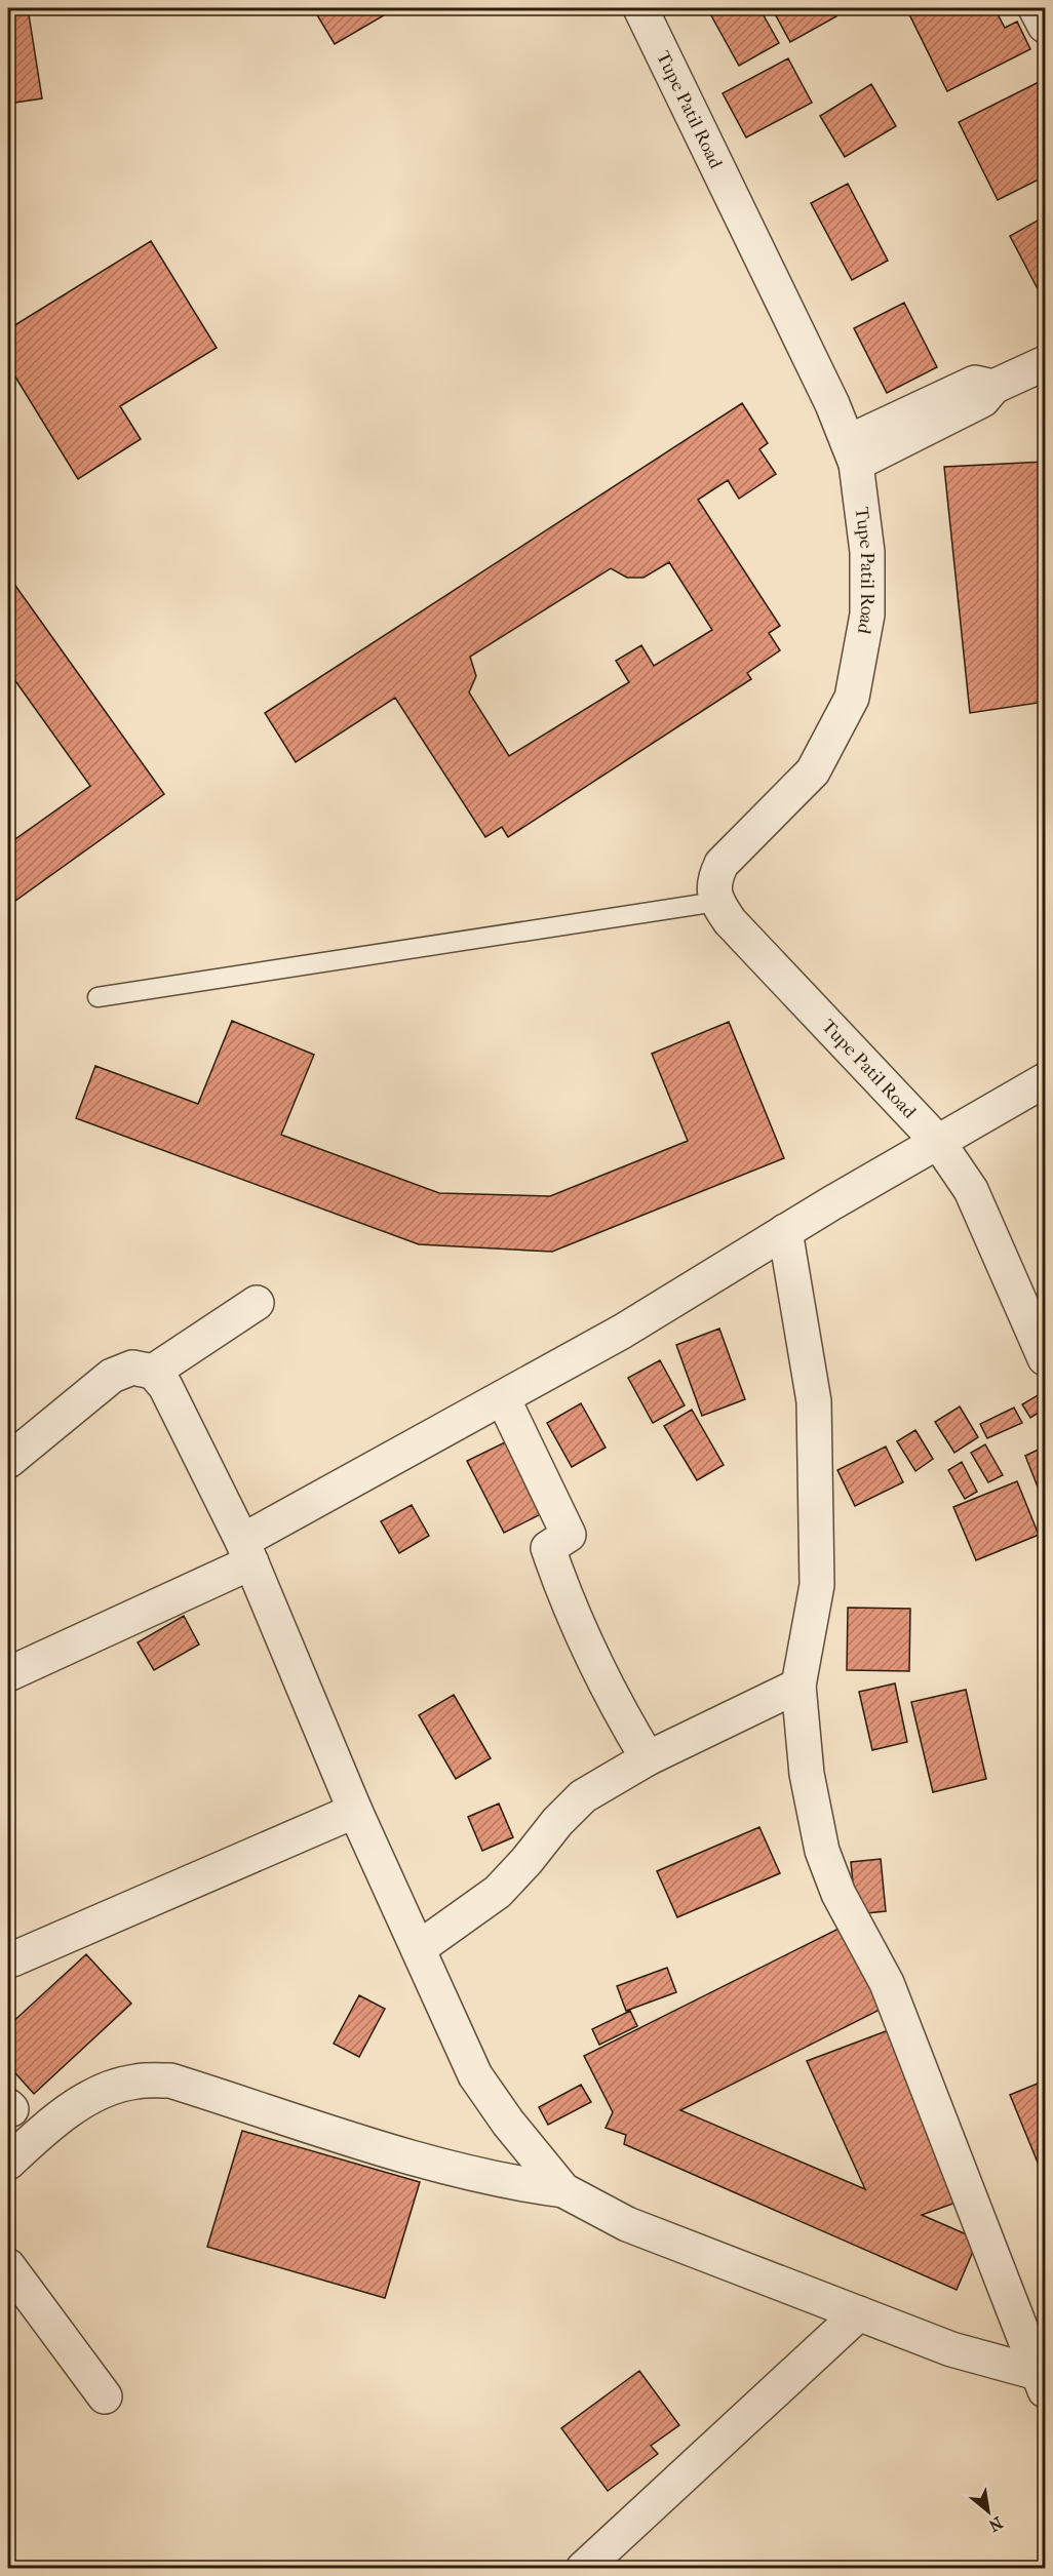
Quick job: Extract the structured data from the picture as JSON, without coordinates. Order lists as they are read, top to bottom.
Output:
{
  "streets": {
    "street": ["Tupe Patil Road"]
  },
  "north": "bottom right"
}
